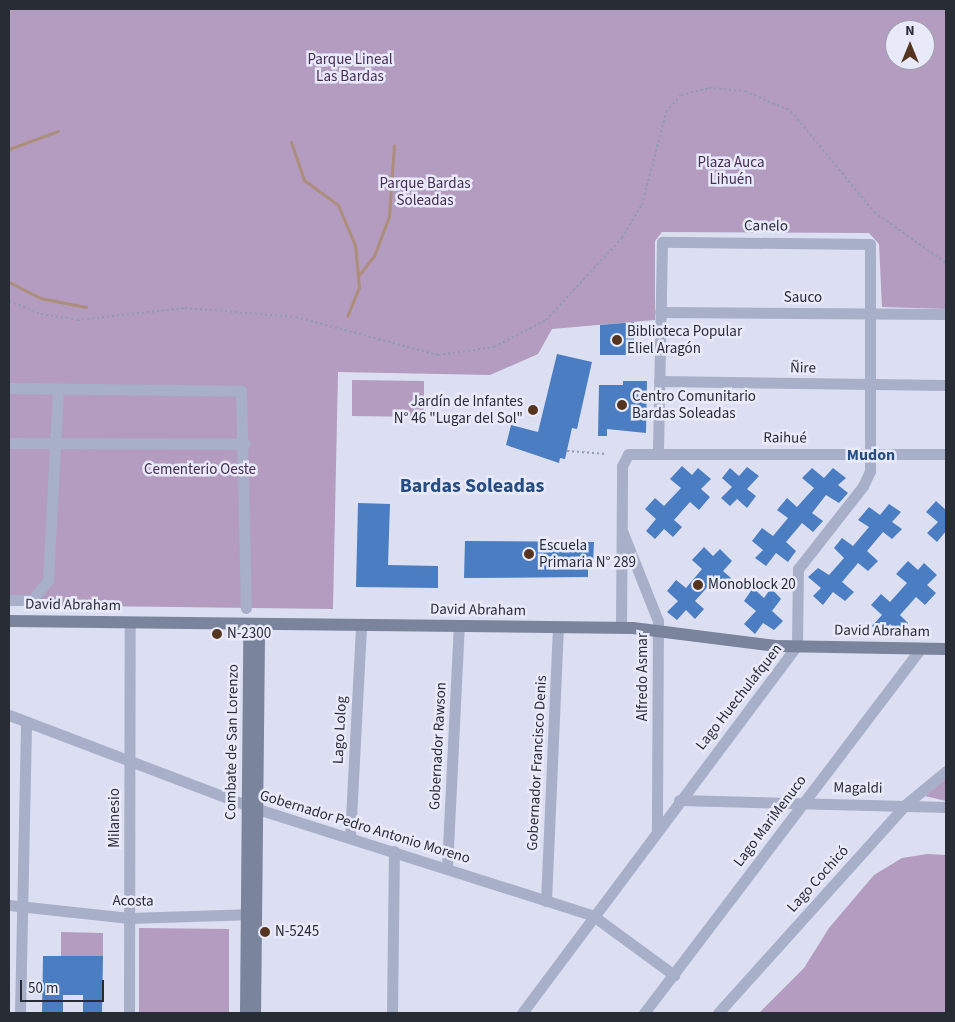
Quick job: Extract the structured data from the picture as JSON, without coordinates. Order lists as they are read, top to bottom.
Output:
{
  "streets": {
    "main road": ["David Abraham", "Combate de San Lorenzo"],
    "street": [
      "Canelo",
      "Sauco",
      "Ñire",
      "Raihué",
      "Alfredo Asmar",
      "Lago Huechulafquen",
      "Lago Lolog",
      "Gobernador Rawson",
      "Gobernador Francisco Denis",
      "Magaldi",
      "Milanesio",
      "Lago MariMenuco",
      "Gobernador Pedro Antonio Moreno",
      "Lago Cochicó",
      "Acosta"
    ]
  },
  "crossings": [
    ["Canelo", "Sauco"],
    ["Canelo", "Lago Huechulafquen"],
    ["Sauco", "Lago Huechulafquen"],
    ["Ñire", "Lago Huechulafquen"],
    ["Raihué", "Alfredo Asmar"],
    ["Raihué", "Lago Huechulafquen"],
    ["David Abraham", "Alfredo Asmar"],
    ["David Abraham", "Lago Huechulafquen"],
    ["David Abraham", "Lago Lolog"],
    ["David Abraham", "Combate de San Lorenzo"],
    ["David Abraham", "Gobernador Rawson"],
    ["David Abraham", "Gobernador Francisco Denis"],
    ["David Abraham", "Milanesio"],
    ["David Abraham", "Lago MariMenuco"],
    ["Alfredo Asmar", "Lago Huechulafquen"],
    ["Lago Huechulafquen", "Magaldi"],
    ["Lago Huechulafquen", "Gobernador Pedro Antonio Moreno"],
    ["Lago Lolog", "Gobernador Pedro Antonio Moreno"],
    ["Combate de San Lorenzo", "Gobernador Pedro Antonio Moreno"],
    ["Combate de San Lorenzo", "Acosta"],
    ["Gobernador Rawson", "Gobernador Pedro Antonio Moreno"],
    ["Gobernador Francisco Denis", "Gobernador Pedro Antonio Moreno"],
    ["Magaldi", "Lago MariMenuco"],
    ["Magaldi", "Lago Cochicó"],
    ["Milanesio", "Gobernador Pedro Antonio Moreno"],
    ["Milanesio", "Acosta"],
    ["Lago MariMenuco", "Gobernador Pedro Antonio Moreno"]
  ],
  "districts": ["Mudon", "Bardas Soleadas"],
  "parks": [
    "Parque Lineal Las Bardas",
    "Plaza Auca Lihuén",
    "Parque Bardas Soleadas",
    "Cementerio Oeste"
  ],
  "places": [
    "Biblioteca Popular Eliel Aragón",
    "Centro Comunitario Bardas Soleadas",
    "Jardín de Infantes N° 46 \"Lugar del Sol\"",
    "Escuela Primaria N° 289",
    "Monoblock 20",
    "N-2300",
    "N-5245"
  ],
  "scale_bar": "50 m",
  "north": "top"
}
